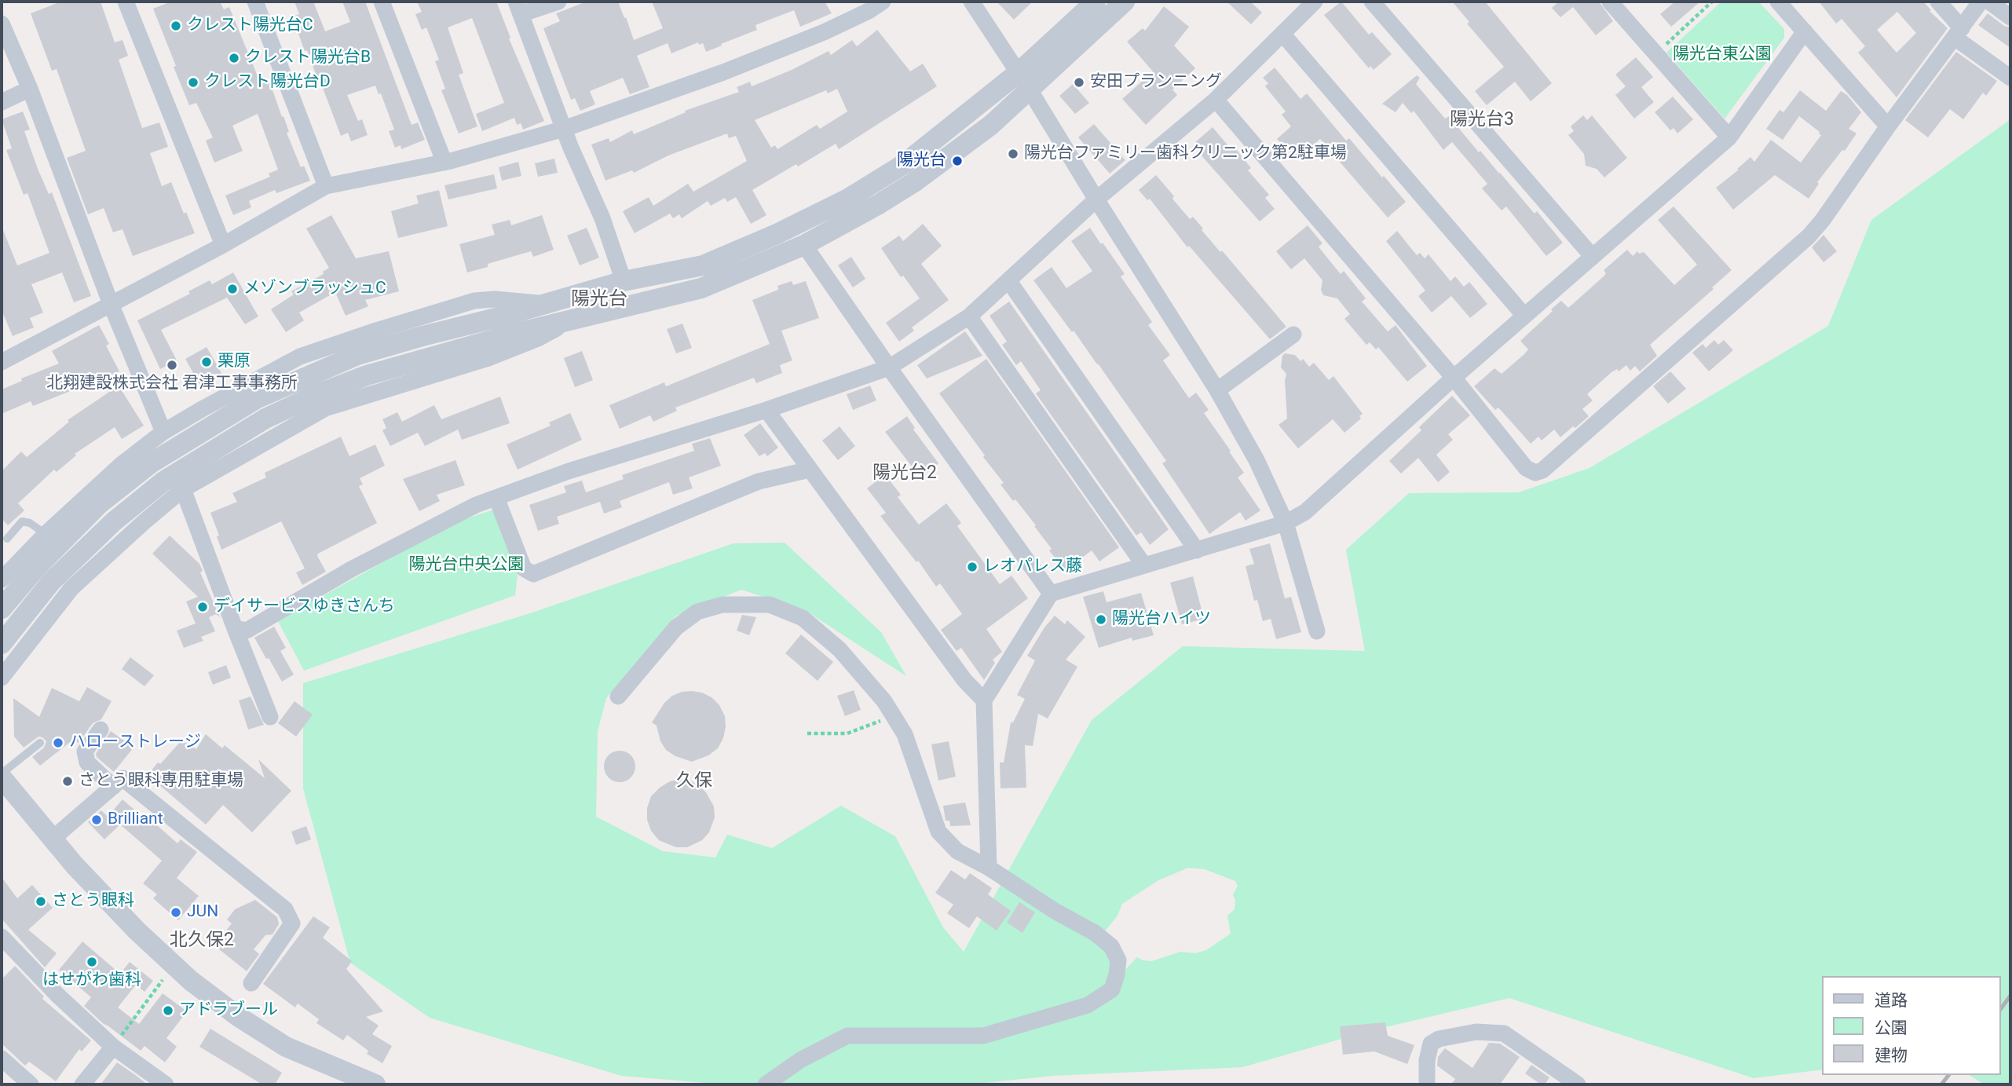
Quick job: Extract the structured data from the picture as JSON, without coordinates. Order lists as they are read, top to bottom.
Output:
{
  "districts": [
    "陽光台3",
    "陽光台",
    "陽光台2",
    "久保",
    "北久保2"
  ],
  "parks": ["陽光台東公園", "陽光台中央公園"],
  "places": [
    "クレスト陽光台C",
    "クレスト陽光台B",
    "クレスト陽光台D",
    "安田プランニング",
    "陽光台ファミリー歯科クリニック第2駐車場",
    "陽光台",
    "メゾンブラッシュC",
    "栗原",
    "北翔建設株式会社 君津工事事務所",
    "レオパレス藤",
    "デイサービスゆきさんち",
    "陽光台ハイツ",
    "ハローストレージ",
    "さとう眼科専用駐車場",
    "Brilliant",
    "さとう眼科",
    "JUN",
    "はせがわ歯科",
    "アドラブール"
  ],
  "legend": ["道路", "公園", "建物"]
}
